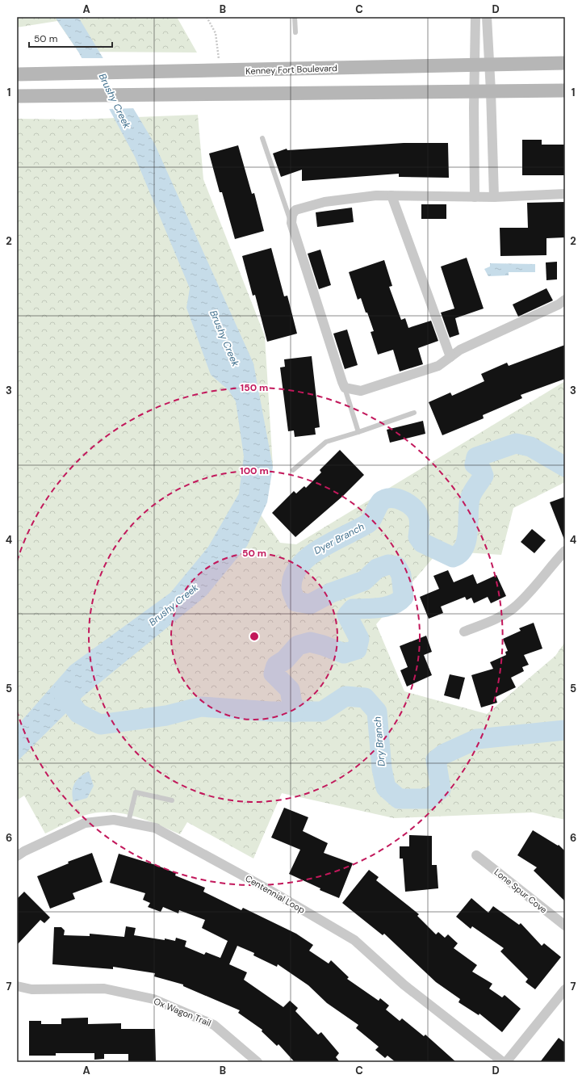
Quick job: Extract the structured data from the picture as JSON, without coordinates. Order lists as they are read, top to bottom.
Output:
{
  "streets": {
    "main road": ["Kenney Fort Boulevard"],
    "street": ["Lone Spur Cove", "Centennial Loop", "Ox Wagon Trail"]
  },
  "water": ["Brushy Creek", "Dyer Branch", "Dry Branch"],
  "scale_bar": "50 m",
  "grid": {
    "columns": [
      "A",
      "B",
      "C",
      "D"
    ],
    "rows": [
      "1",
      "2",
      "3",
      "4",
      "5",
      "6",
      "7"
    ]
  },
  "rings": ["150 m", "100 m", "50 m"]
}
